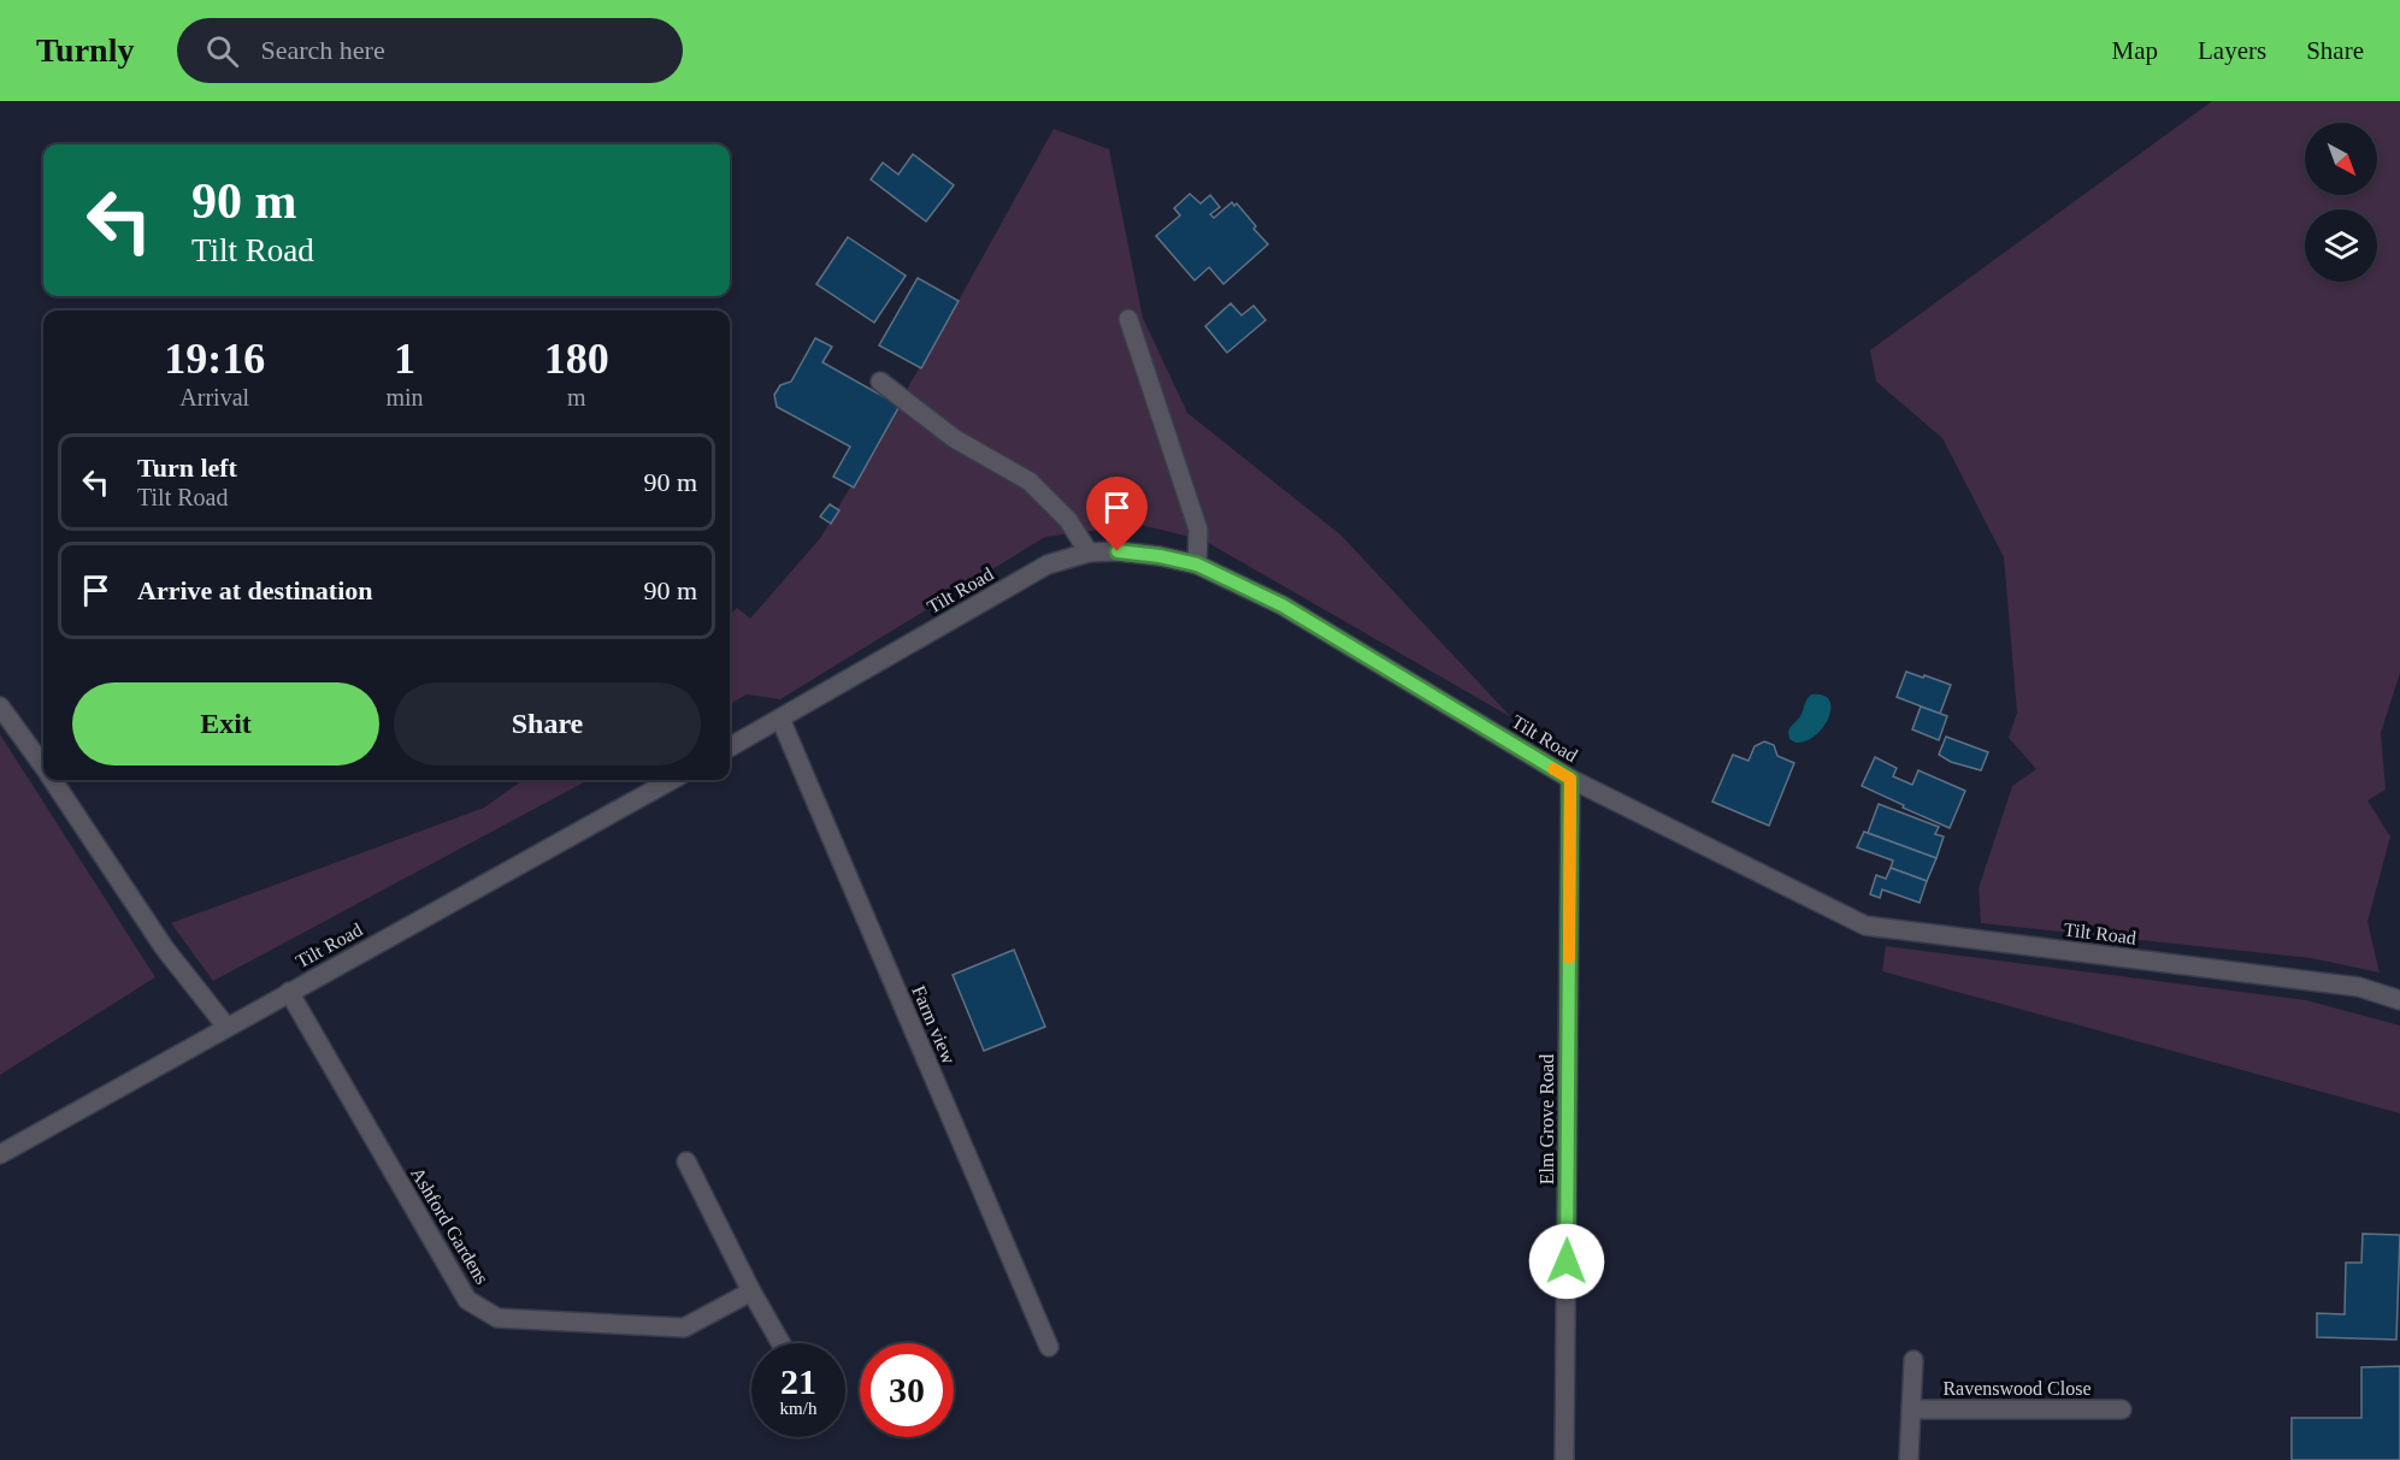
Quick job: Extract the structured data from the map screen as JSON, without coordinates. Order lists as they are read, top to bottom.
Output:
{
  "streets": {
    "street": [
      "Tilt Road",
      "Farm view",
      "Elm Grove Road",
      "Ashford Gardens",
      "Ravenswood Close"
    ]
  },
  "crossings": [
    ["Tilt Road", "Farm view"],
    ["Tilt Road", "Elm Grove Road"],
    ["Tilt Road", "Ashford Gardens"]
  ],
  "north": "bottom right",
  "page": {
    "header": "Turnly",
    "search": "Search here",
    "nav": ["Map", "Layers", "Share"],
    "turn": ["90 m", "Tilt Road"],
    "eta": [
      "19:16",
      "Arrival",
      "1",
      "min",
      "180",
      "m"
    ],
    "list": [
      {
        "name": "Turn left",
        "note": "Tilt Road",
        "value": "90 m"
      },
      {
        "name": "Arrive at destination",
        "value": "90 m"
      }
    ],
    "buttons": ["Exit", "Share"],
    "speed": "21 km/h",
    "limit": "30"
  }
}
